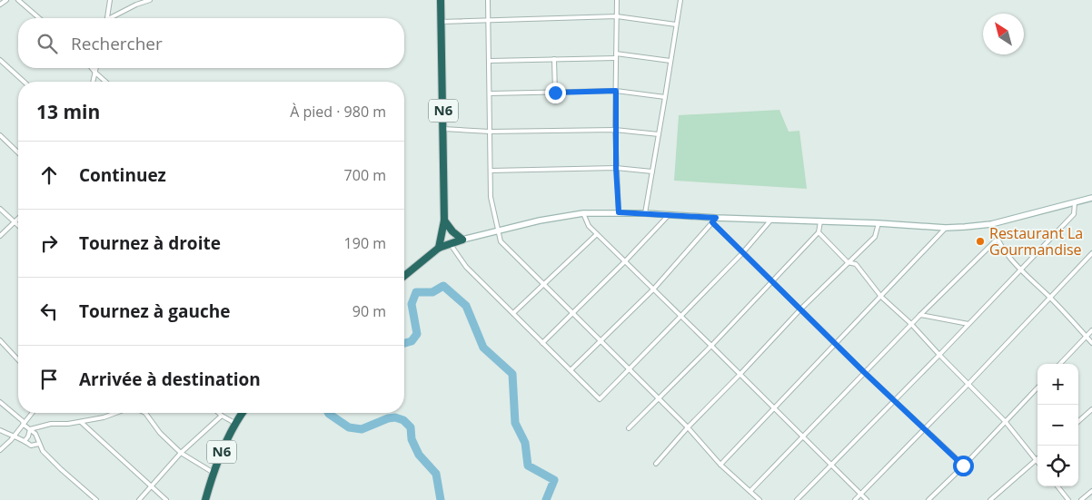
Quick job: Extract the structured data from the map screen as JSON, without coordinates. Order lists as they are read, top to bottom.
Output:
{
  "streets": {
    "highway": ["N6"]
  },
  "places": ["Restaurant La Gourmandise"],
  "north": "top left",
  "page": {
    "search": "Rechercher",
    "heading": ["13 min", "À pied · 980 m"],
    "list": [
      ["Continuez", "700 m"],
      ["Tournez à droite", "190 m"],
      ["Tournez à gauche", "90 m"],
      "Arrivée à destination"
    ],
    "map_buttons": ["+", "−"]
  }
}
